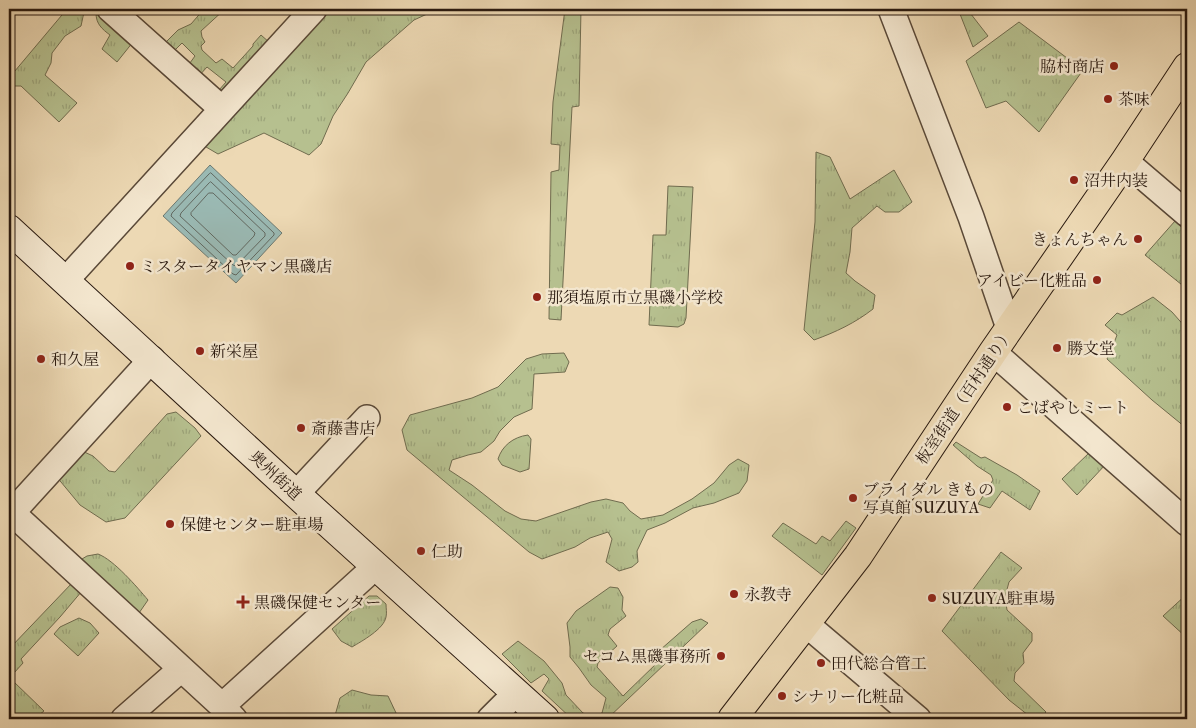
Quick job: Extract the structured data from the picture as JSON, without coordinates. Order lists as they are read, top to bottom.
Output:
{
  "streets": {
    "main road": ["板室街道（百村通り）", "奥州街道"]
  },
  "places": {
    "other": [
      "脇村商店",
      "茶味",
      "沼井内装",
      "きょんちゃん",
      "ミスタータイヤマン黒磯店",
      "アイビー化粧品",
      "那須塩原市立黒磯小学校",
      "勝文堂",
      "新栄屋",
      "和久屋",
      "こばやしミート",
      "斎藤書店",
      "ブライダル きもの 写真館 SUZUYA",
      "保健センター駐車場",
      "仁助",
      "永教寺",
      "SUZUYA駐車場",
      "セコム黒磯事務所",
      "田代総合管工",
      "シナリー化粧品"
    ],
    "health": ["黒磯保健センター"]
  }
}
